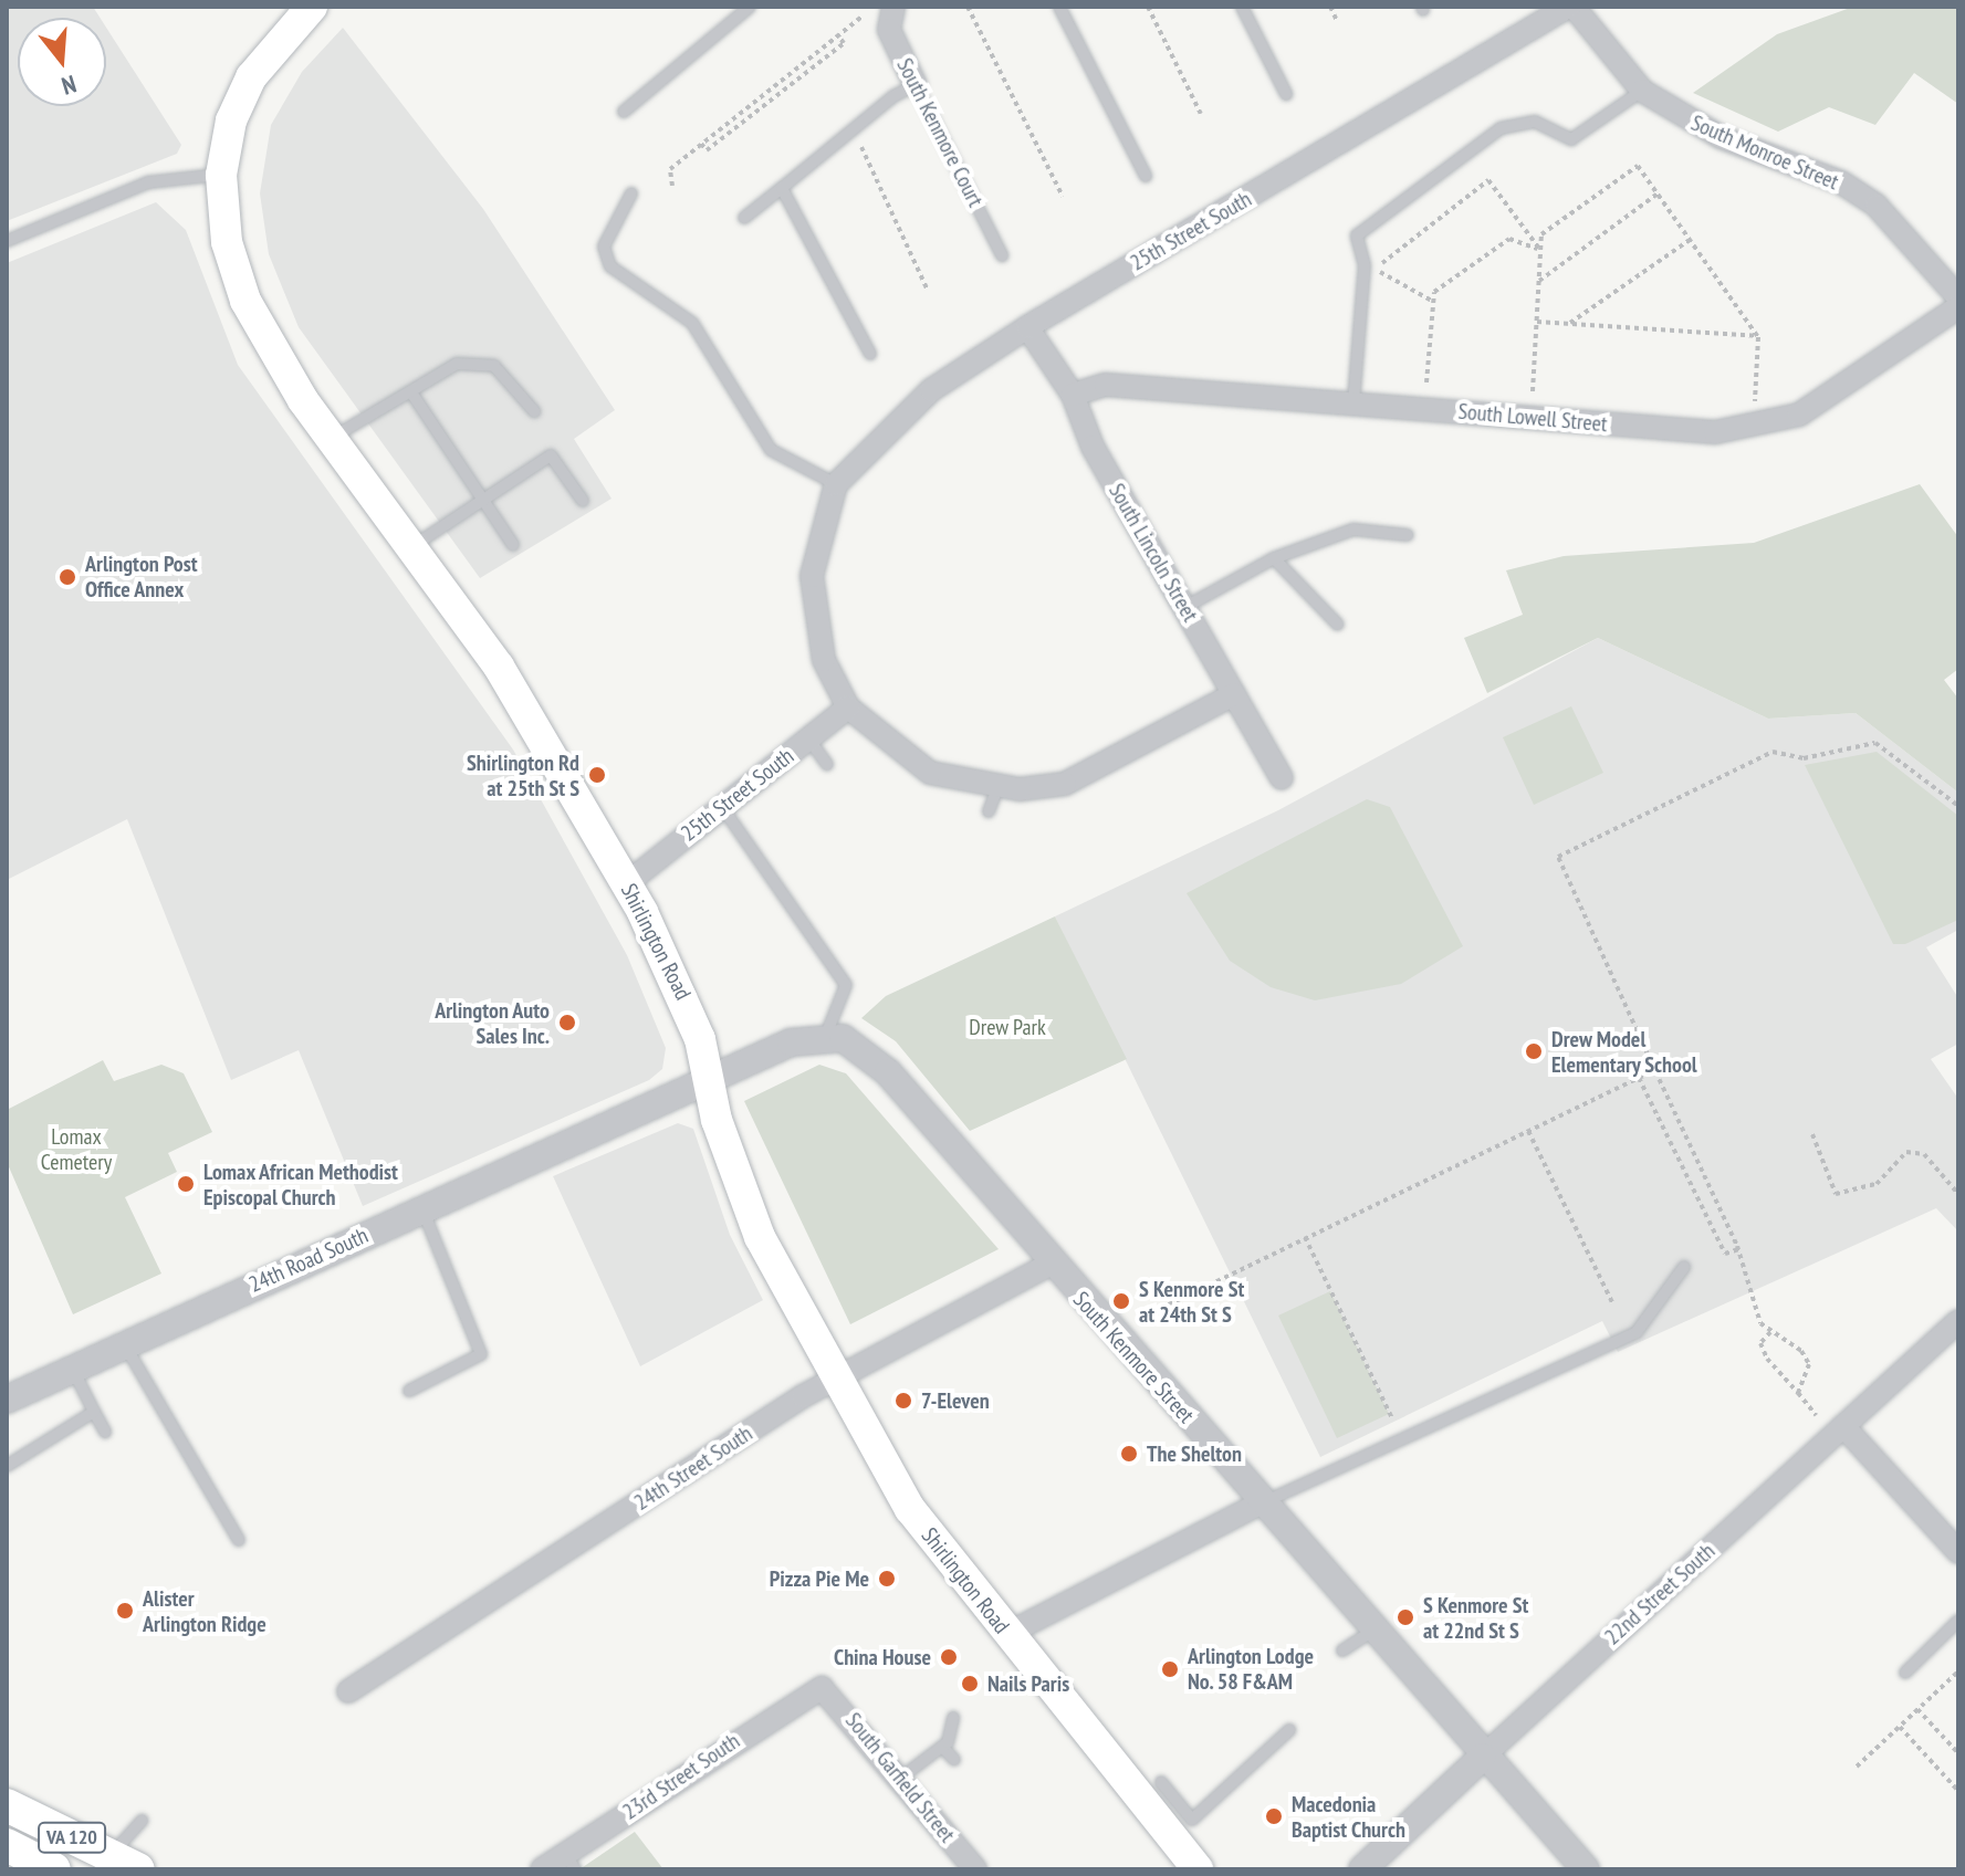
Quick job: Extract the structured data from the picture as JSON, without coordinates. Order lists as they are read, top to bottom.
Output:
{
  "streets": {
    "main road": ["Shirlington Road", "VA 120"],
    "street": [
      "South Kenmore Court",
      "South Monroe Street",
      "25th Street South",
      "South Lowell Street",
      "South Lincoln Street",
      "24th Road South",
      "South Kenmore Street",
      "24th Street South",
      "22nd Street South",
      "23rd Street South",
      "South Garfield Street"
    ]
  },
  "crossings": [
    ["South Monroe Street", "25th Street South"],
    ["25th Street South", "South Lincoln Street"],
    ["25th Street South", "Shirlington Road"],
    ["South Lowell Street", "South Lincoln Street"],
    ["Shirlington Road", "24th Road South"],
    ["Shirlington Road", "24th Street South"],
    ["South Kenmore Street", "24th Street South"],
    ["South Kenmore Street", "22nd Street South"],
    ["23rd Street South", "South Garfield Street"]
  ],
  "parks": ["Drew Park", "Lomax Cemetery"],
  "places": [
    "Arlington Post Office Annex",
    "Shirlington Rd at 25th St S",
    "Arlington Auto Sales Inc.",
    "Drew Model Elementary School",
    "Lomax African Methodist Episcopal Church",
    "S Kenmore St at 24th St S",
    "7-Eleven",
    "The Shelton",
    "Pizza Pie Me",
    "Alister Arlington Ridge",
    "S Kenmore St at 22nd St S",
    "China House",
    "Arlington Lodge No. 58 F&AM",
    "Nails Paris",
    "Macedonia Baptist Church"
  ],
  "north": "bottom"
}
